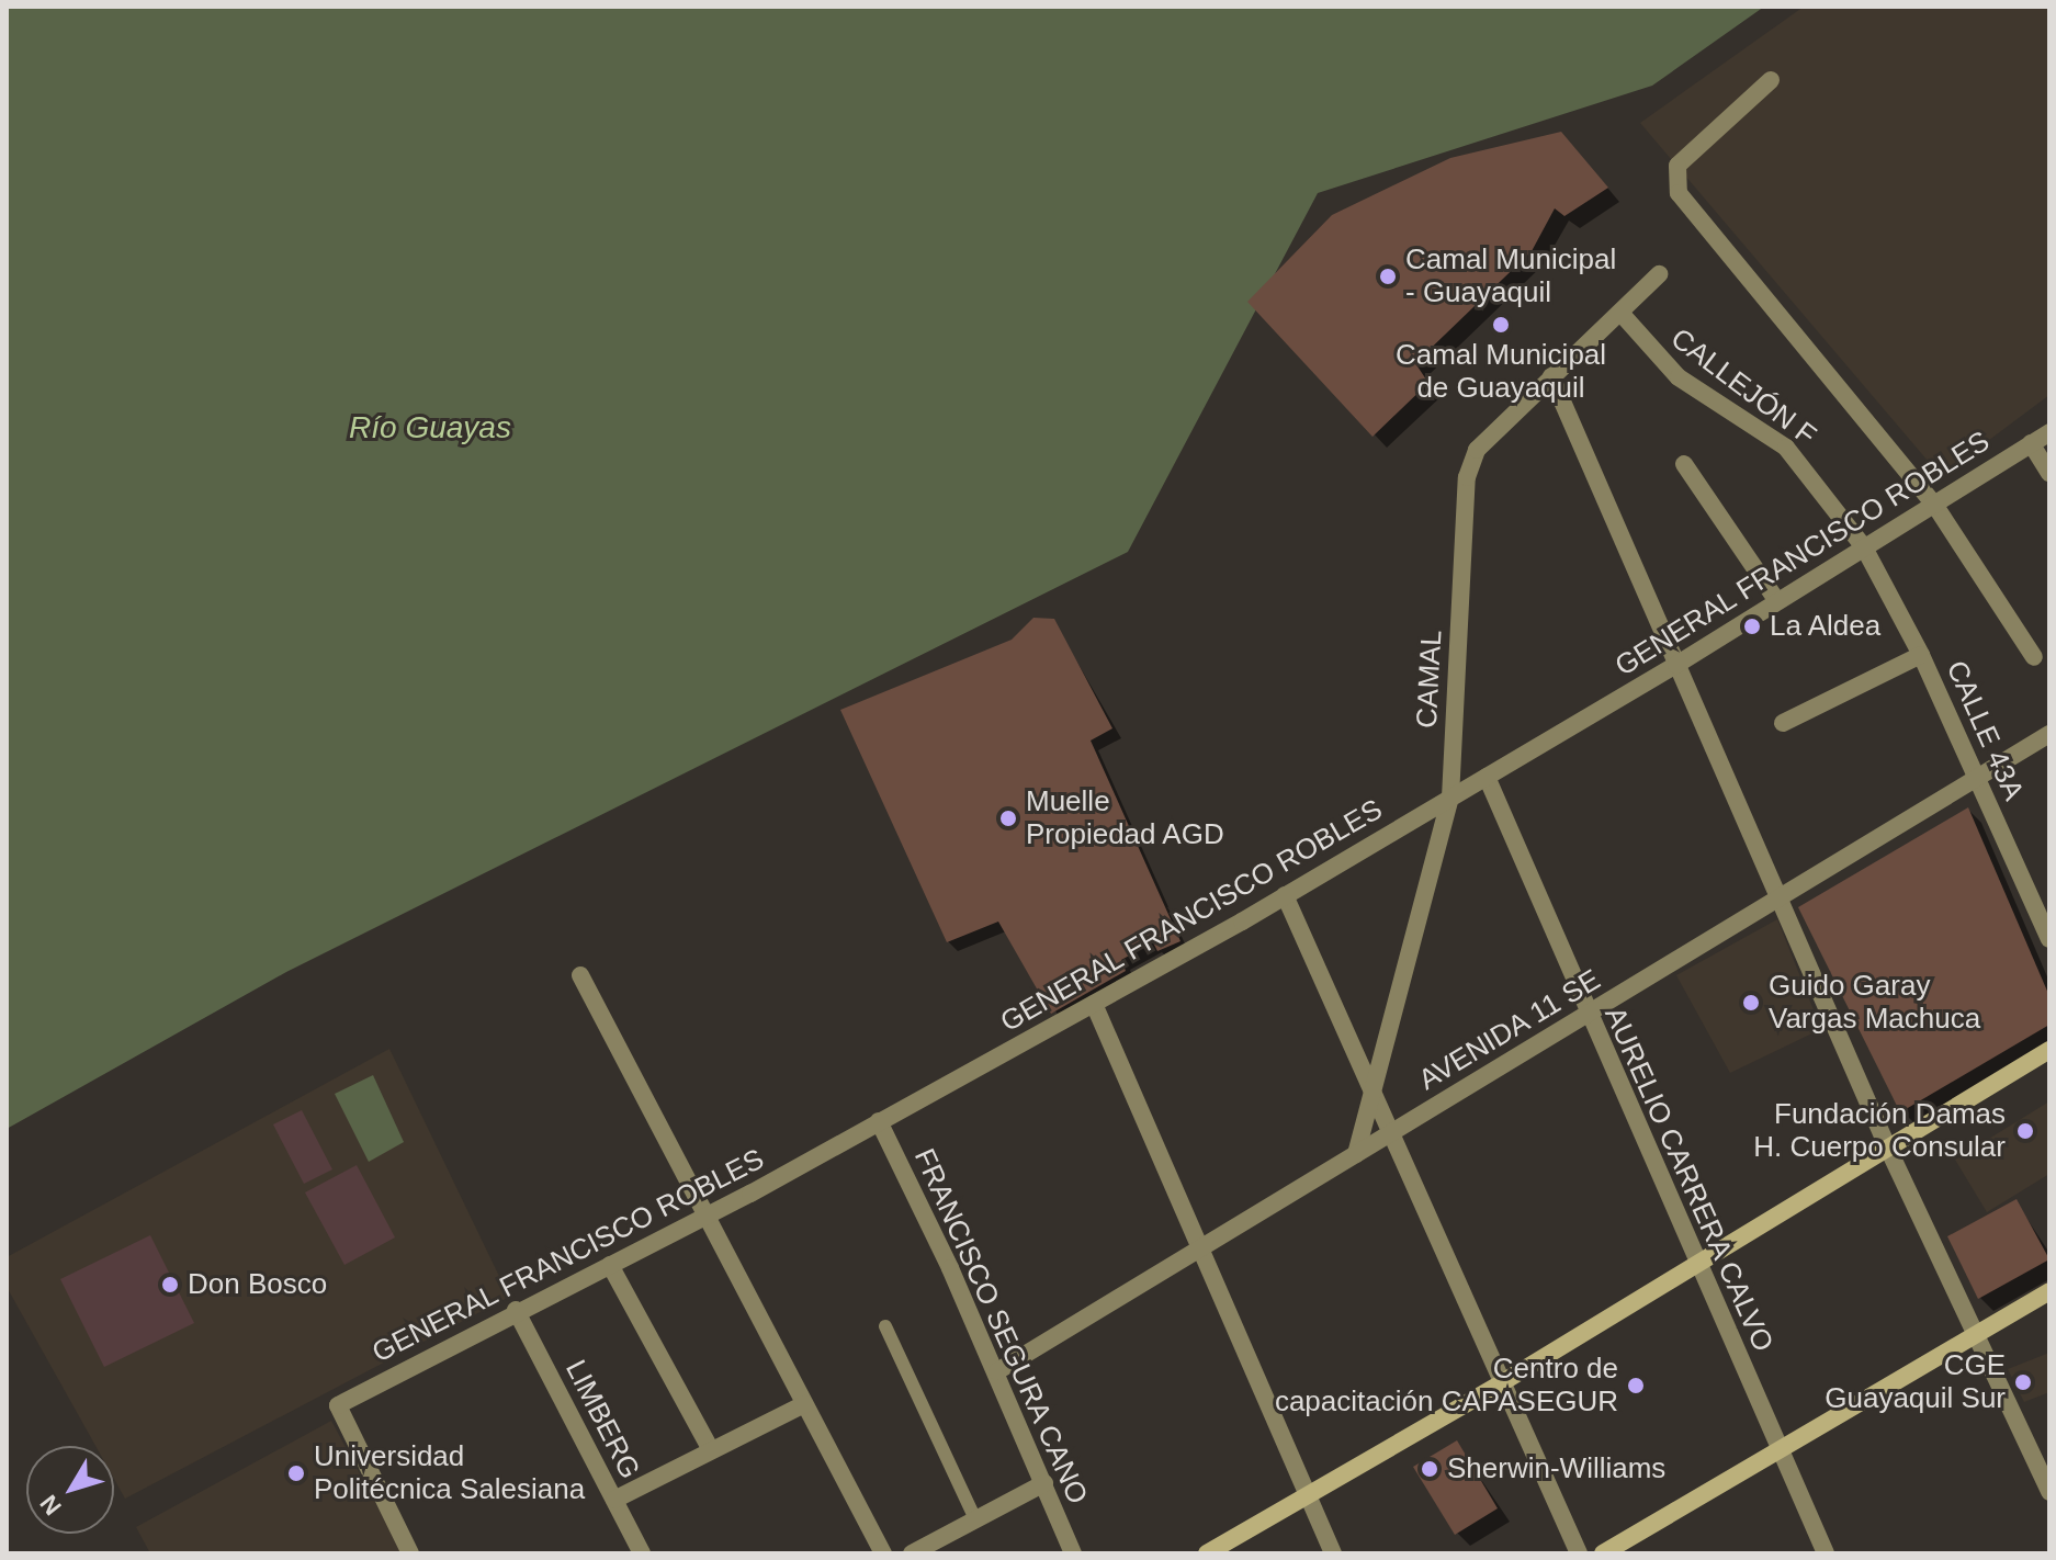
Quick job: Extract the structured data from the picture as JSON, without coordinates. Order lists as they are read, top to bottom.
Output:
{
  "streets": {
    "street": [
      "CALLEJÓN F",
      "GENERAL FRANCISCO ROBLES",
      "CAMAL",
      "CALLE 43A",
      "AVENIDA 11 SE",
      "AURELIO CARRERA CALVO",
      "FRANCISCO SEGURA CANO",
      "LIMBERG"
    ]
  },
  "crossings": [
    ["CALLEJÓN F", "GENERAL FRANCISCO ROBLES"],
    ["CALLEJÓN F", "CAMAL"],
    ["CALLEJÓN F", "CALLE 43A"],
    ["GENERAL FRANCISCO ROBLES", "CAMAL"],
    ["GENERAL FRANCISCO ROBLES", "CALLE 43A"],
    ["GENERAL FRANCISCO ROBLES", "AURELIO CARRERA CALVO"],
    ["GENERAL FRANCISCO ROBLES", "FRANCISCO SEGURA CANO"],
    ["GENERAL FRANCISCO ROBLES", "LIMBERG"],
    ["CAMAL", "AVENIDA 11 SE"],
    ["CALLE 43A", "AVENIDA 11 SE"],
    ["AVENIDA 11 SE", "AURELIO CARRERA CALVO"],
    ["AVENIDA 11 SE", "FRANCISCO SEGURA CANO"]
  ],
  "water": ["Río Guayas"],
  "places": [
    "Camal Municipal - Guayaquil",
    "Camal Municipal de Guayaquil",
    "La Aldea",
    "Muelle Propiedad AGD",
    "Guido Garay Vargas Machuca",
    "Fundación Damas H. Cuerpo Consular",
    "Don Bosco",
    "CGE Guayaquil Sur",
    "Centro de capacitación CAPASEGUR",
    "Sherwin-Williams",
    "Universidad Politécnica Salesiana"
  ],
  "north": "bottom left"
}
